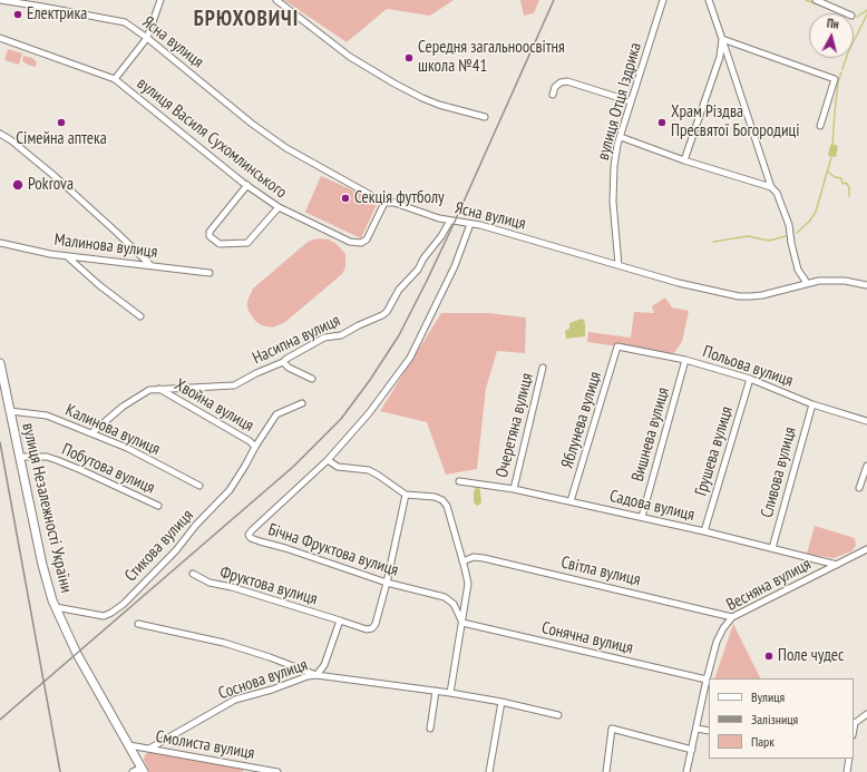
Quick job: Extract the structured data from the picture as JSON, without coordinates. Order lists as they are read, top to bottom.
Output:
{
  "streets": {
    "main road": ["вулиця Незалежності України"],
    "street": [
      "Ясна вулиця",
      "вулиця Отця Іздрика",
      "вулиця Василя Сухомлинського",
      "Малинова вулиця",
      "Насипна вулиця",
      "Польова вулиця",
      "Хвойна вулиця",
      "Яблунева вулиця",
      "Очеретяна вулиця",
      "Калинова вулиця",
      "Вишнева вулиця",
      "Грушева вулиця",
      "Побутова вулиця",
      "Сливова вулиця",
      "Садова вулиця",
      "Стикова вулиця",
      "Бічна Фруктова вулиця",
      "Світла вулиця",
      "Весняна вулиця",
      "Фруктова вулиця",
      "Сонячна вулиця",
      "Соснова вулиця",
      "Смолиста вулиця"
    ]
  },
  "crossings": [
    ["Ясна вулиця", "вулиця Отця Іздрика"],
    ["Ясна вулиця", "вулиця Василя Сухомлинського"],
    ["Ясна вулиця", "Насипна вулиця"],
    ["Насипна вулиця", "Хвойна вулиця"],
    ["Насипна вулиця", "Калинова вулиця"],
    ["Польова вулиця", "Яблунева вулиця"],
    ["Польова вулиця", "Вишнева вулиця"],
    ["Польова вулиця", "Грушева вулиця"],
    ["Польова вулиця", "Сливова вулиця"],
    ["Хвойна вулиця", "Стикова вулиця"],
    ["Яблунева вулиця", "Садова вулиця"],
    ["Очеретяна вулиця", "Садова вулиця"],
    ["Калинова вулиця", "вулиця Незалежності України"],
    ["Вишнева вулиця", "Садова вулиця"],
    ["Грушева вулиця", "Садова вулиця"],
    ["Побутова вулиця", "вулиця Незалежності України"],
    ["Сливова вулиця", "Садова вулиця"],
    ["Садова вулиця", "Весняна вулиця"],
    ["вулиця Незалежності України", "Стикова вулиця"],
    ["вулиця Незалежності України", "Смолиста вулиця"],
    ["Бічна Фруктова вулиця", "Фруктова вулиця"],
    ["Бічна Фруктова вулиця", "Сонячна вулиця"],
    ["Світла вулиця", "Весняна вулиця"],
    ["Весняна вулиця", "Сонячна вулиця"],
    ["Соснова вулиця", "Смолиста вулиця"]
  ],
  "districts": ["БРЮХОВИЧІ"],
  "places": [
    "Електрика",
    "Середня загальноосвітня школа №41",
    "Сімейна аптека",
    "Храм Різдва Пресвятої Богородиці",
    "Pokrova",
    "Секція футболу",
    "Поле чудес"
  ],
  "legend": ["Вулиця", "Залізниця", "Парк"],
  "north": "top"
}
